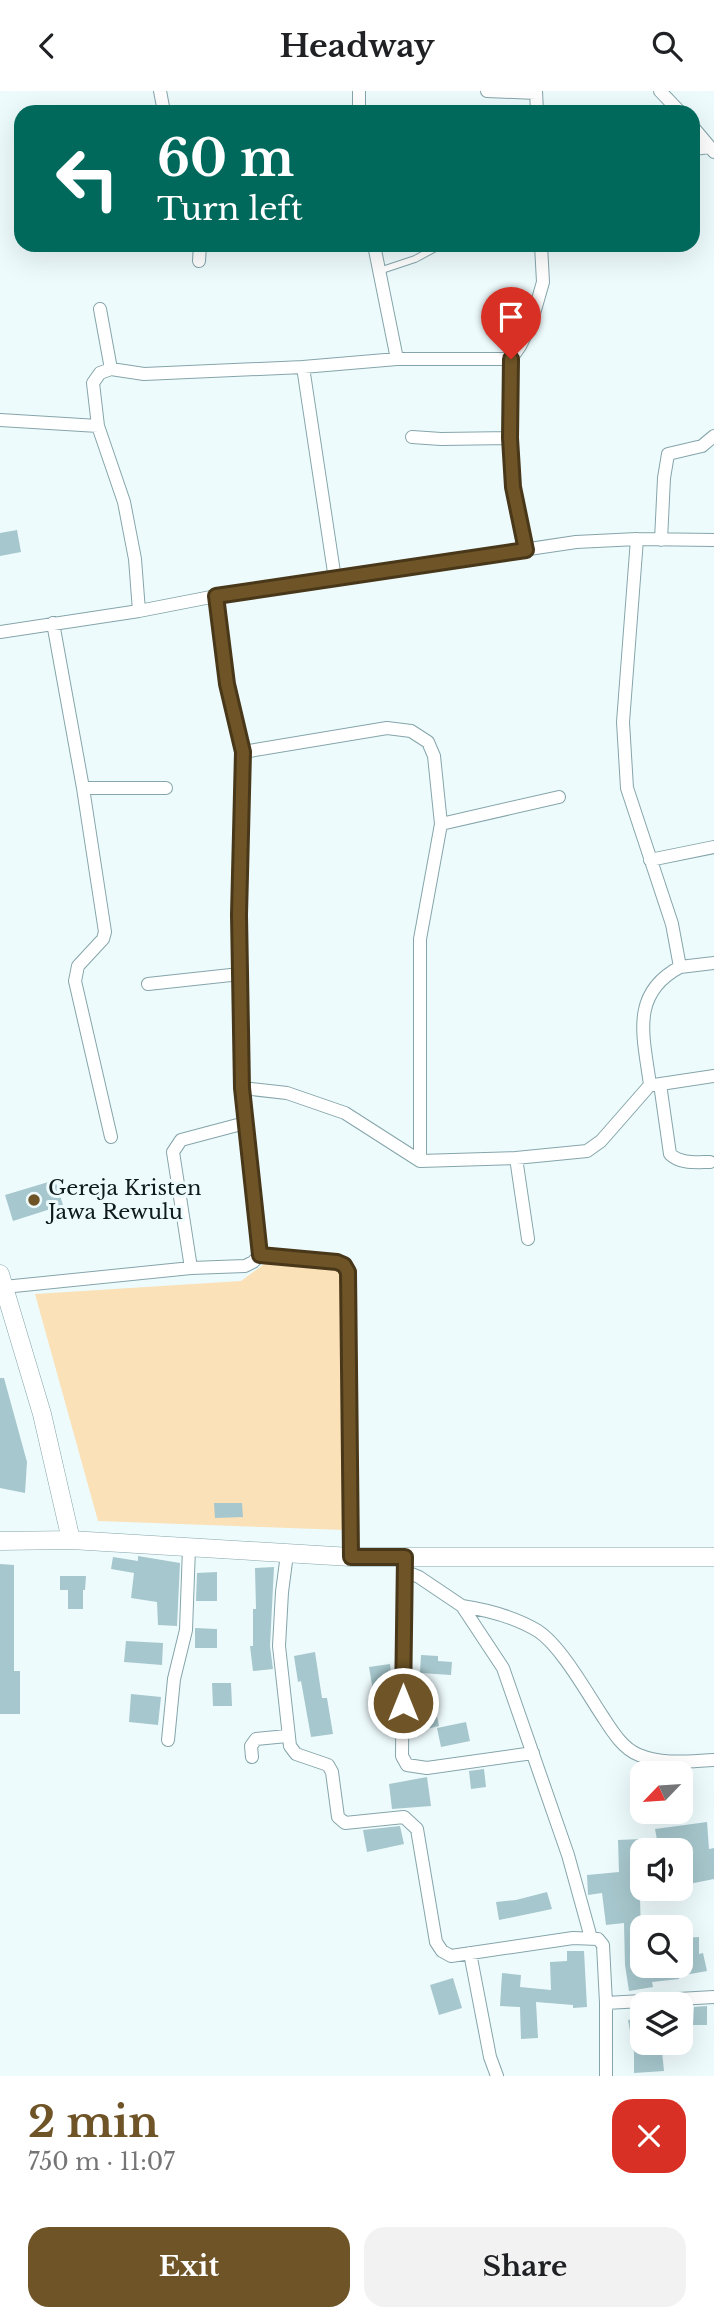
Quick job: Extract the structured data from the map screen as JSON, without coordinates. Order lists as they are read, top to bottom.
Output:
{
  "places": ["Gereja Kristen Jawa Rewulu"],
  "north": "bottom left",
  "page": {
    "header": "Headway",
    "turn": ["60 m", "Turn left"],
    "heading": ["2 min", "750 m · 11:07"],
    "buttons": ["Exit", "Share"]
  }
}
